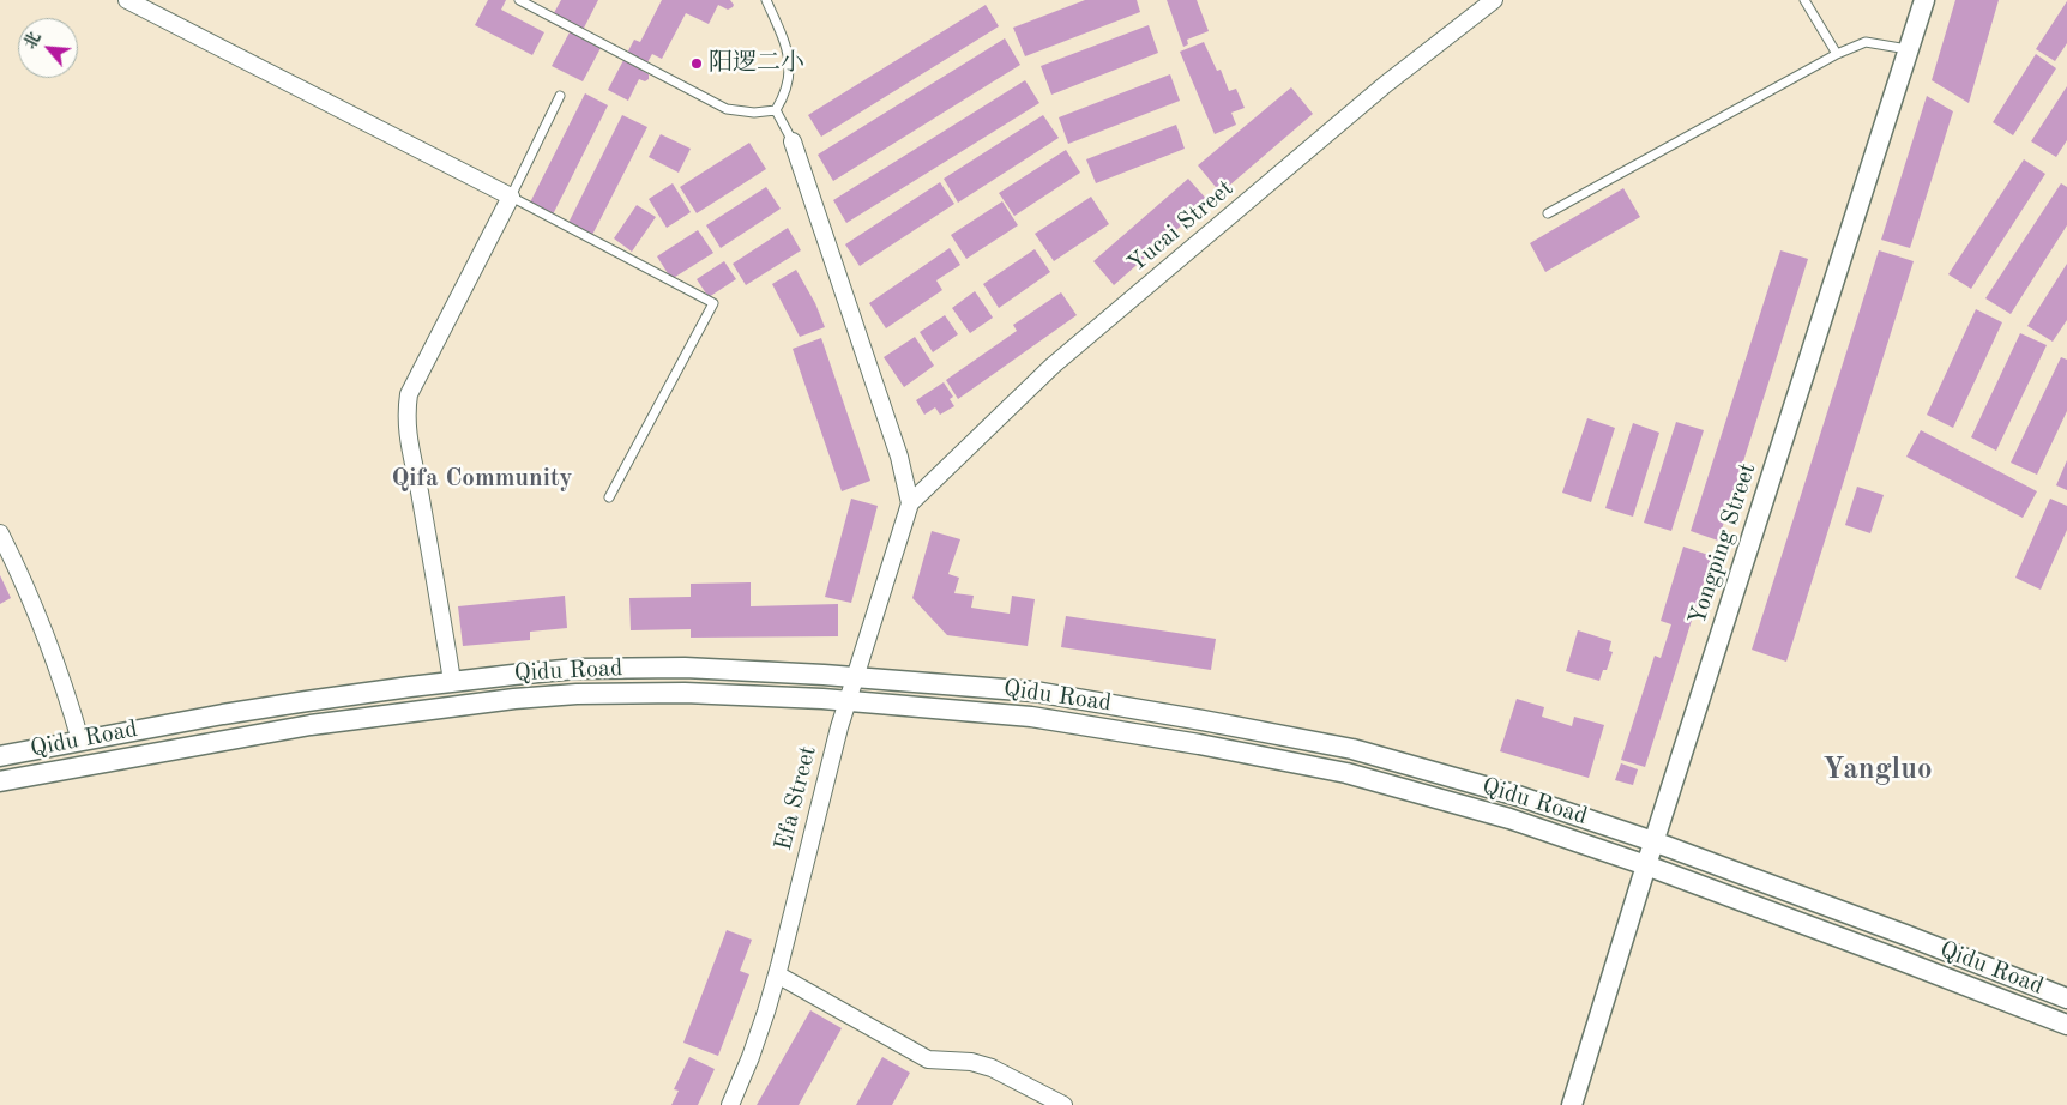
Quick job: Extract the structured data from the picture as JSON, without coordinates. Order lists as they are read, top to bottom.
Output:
{
  "streets": {
    "street": [
      "Yucai Street",
      "Yongping Street",
      "Qidu Road",
      "Efa Street"
    ]
  },
  "crossings": [
    ["Yucai Street", "Efa Street"],
    ["Yongping Street", "Qidu Road"],
    ["Qidu Road", "Efa Street"]
  ],
  "districts": ["Qifa Community", "Yangluo"],
  "places": ["阳逻二小"],
  "north": "top left"
}
